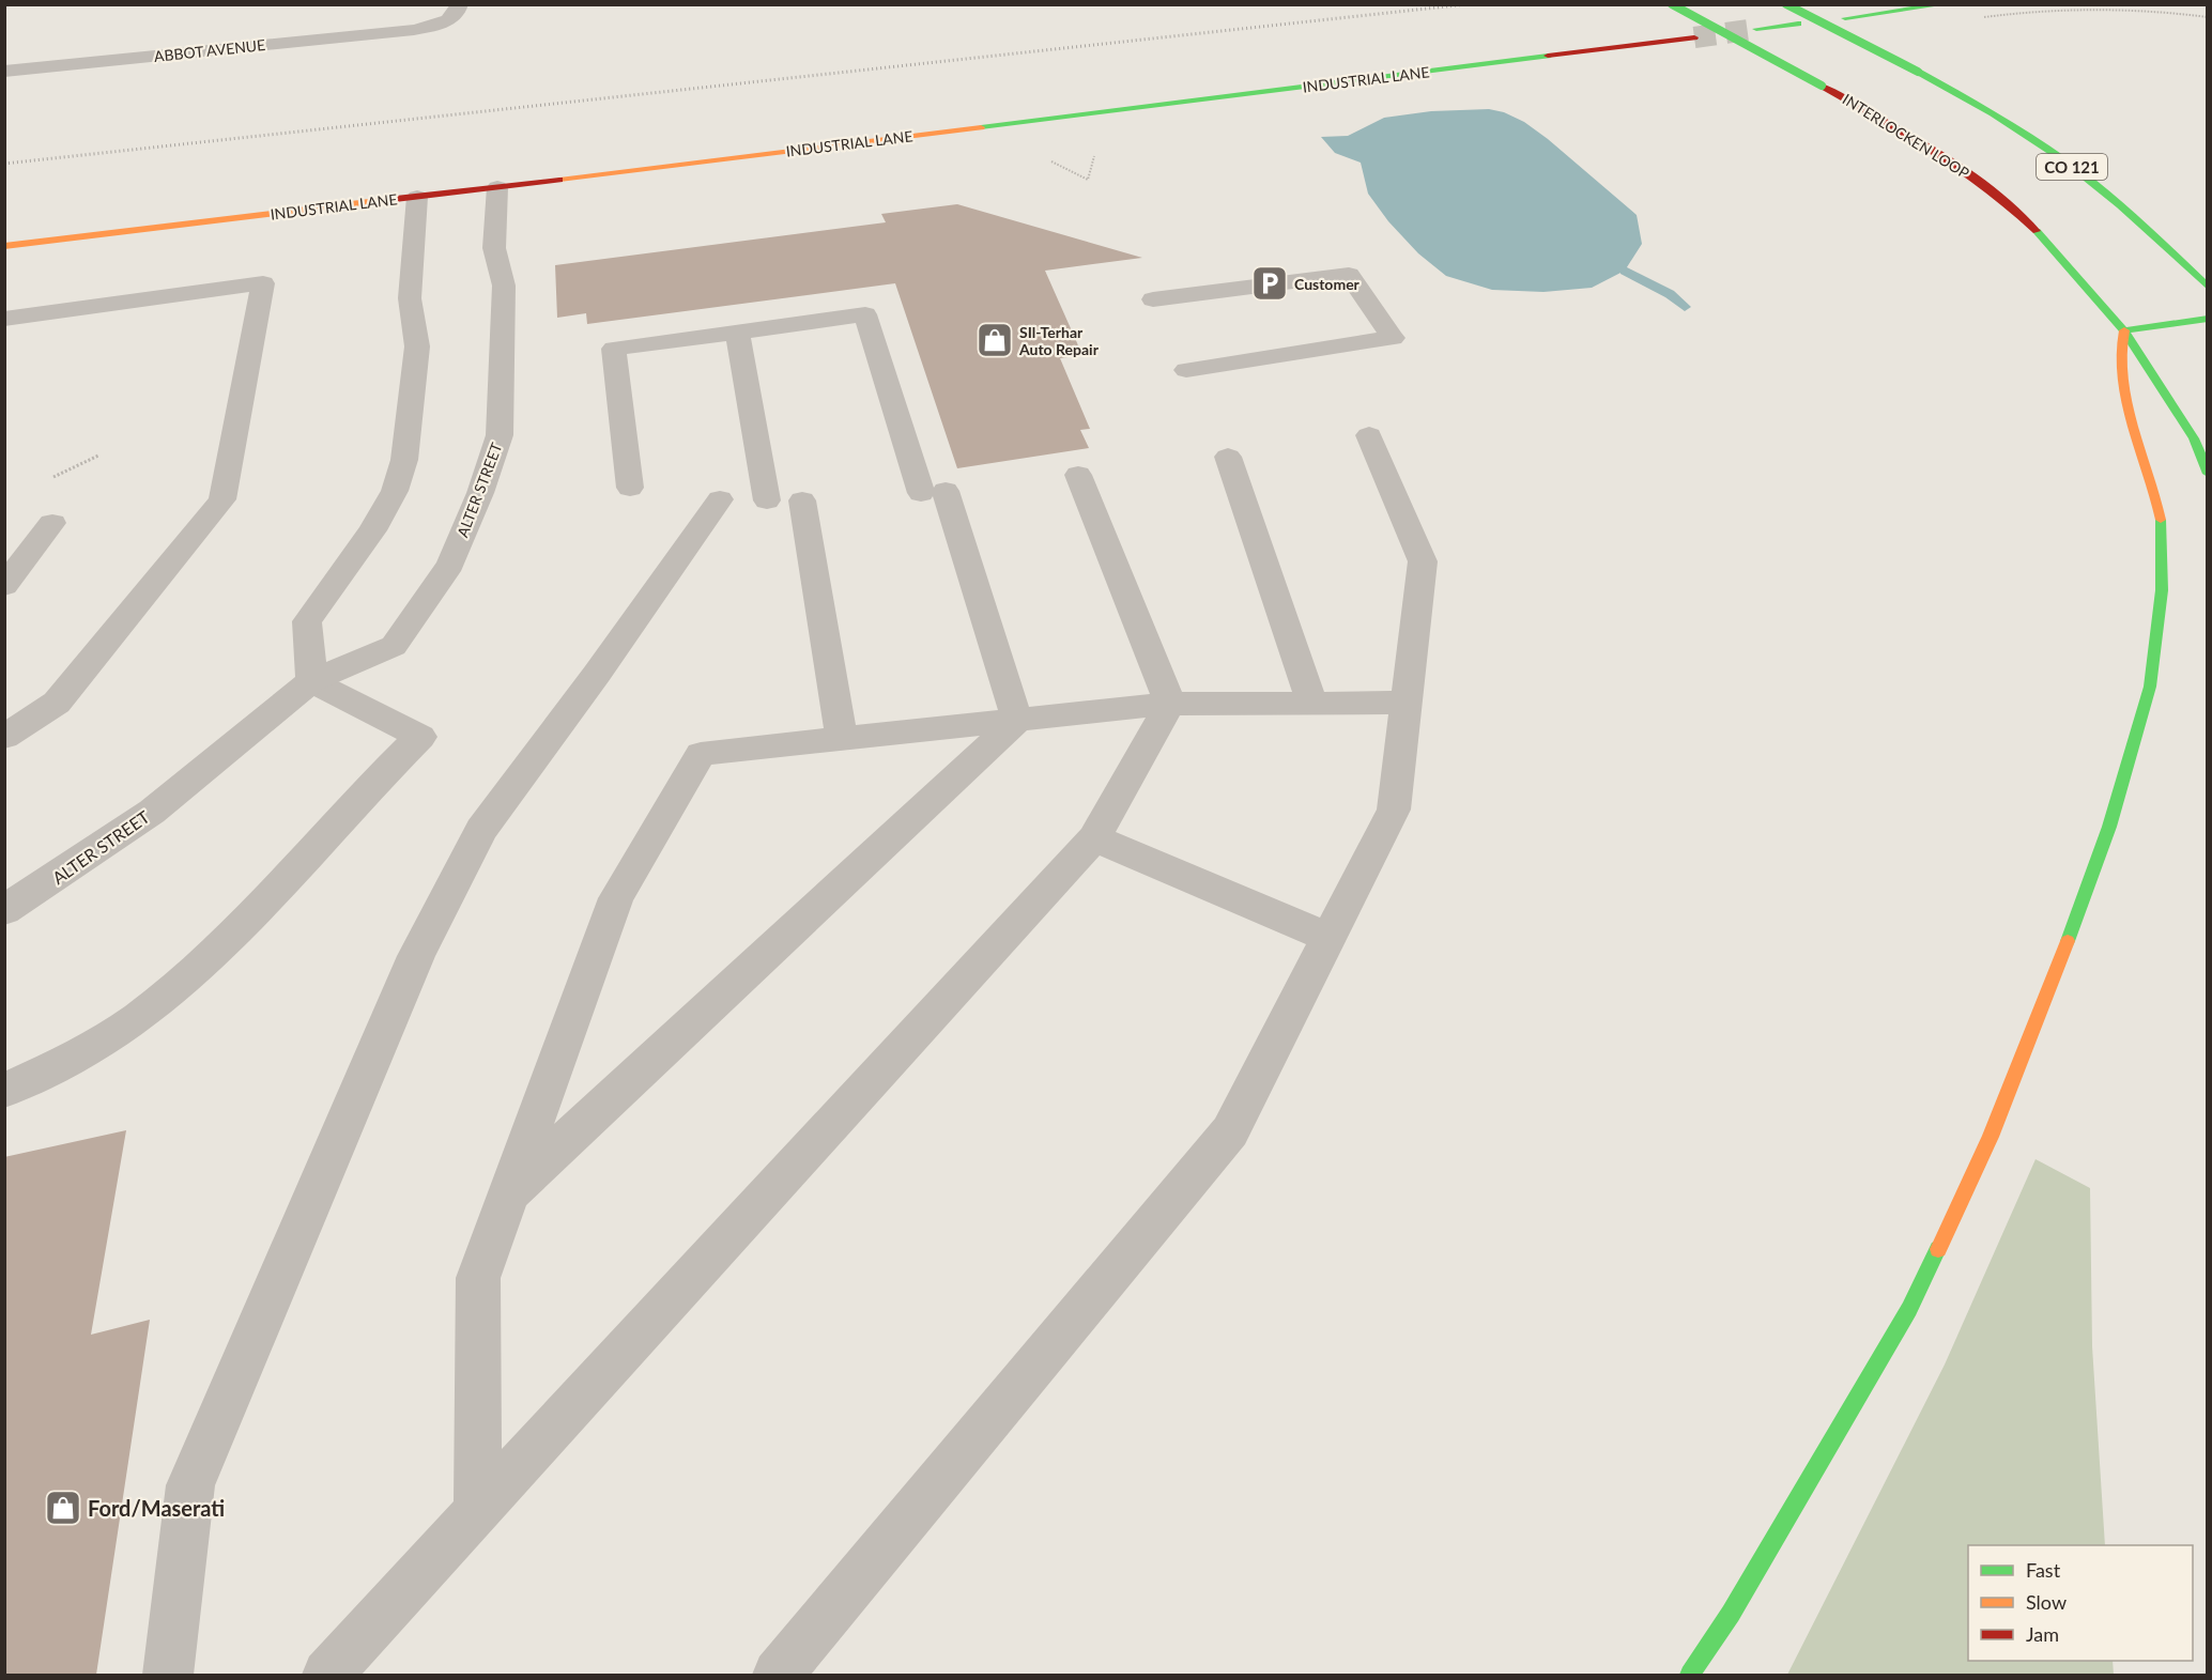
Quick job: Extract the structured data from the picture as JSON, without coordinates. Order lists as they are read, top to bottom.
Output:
{
  "streets": {
    "main road": ["INDUSTRIAL LANE", "INTERLOCKEN LOOP", "CO 121"],
    "street": ["ABBOT AVENUE", "ALTER STREET"]
  },
  "crossings": [
    ["INDUSTRIAL LANE", "ALTER STREET"]
  ],
  "places": {
    "parking": ["Customer"],
    "shop": ["SIl-Terhar Auto Repair", "Ford/Maserati"]
  },
  "legend": ["Fast", "Slow", "Jam"]
}
